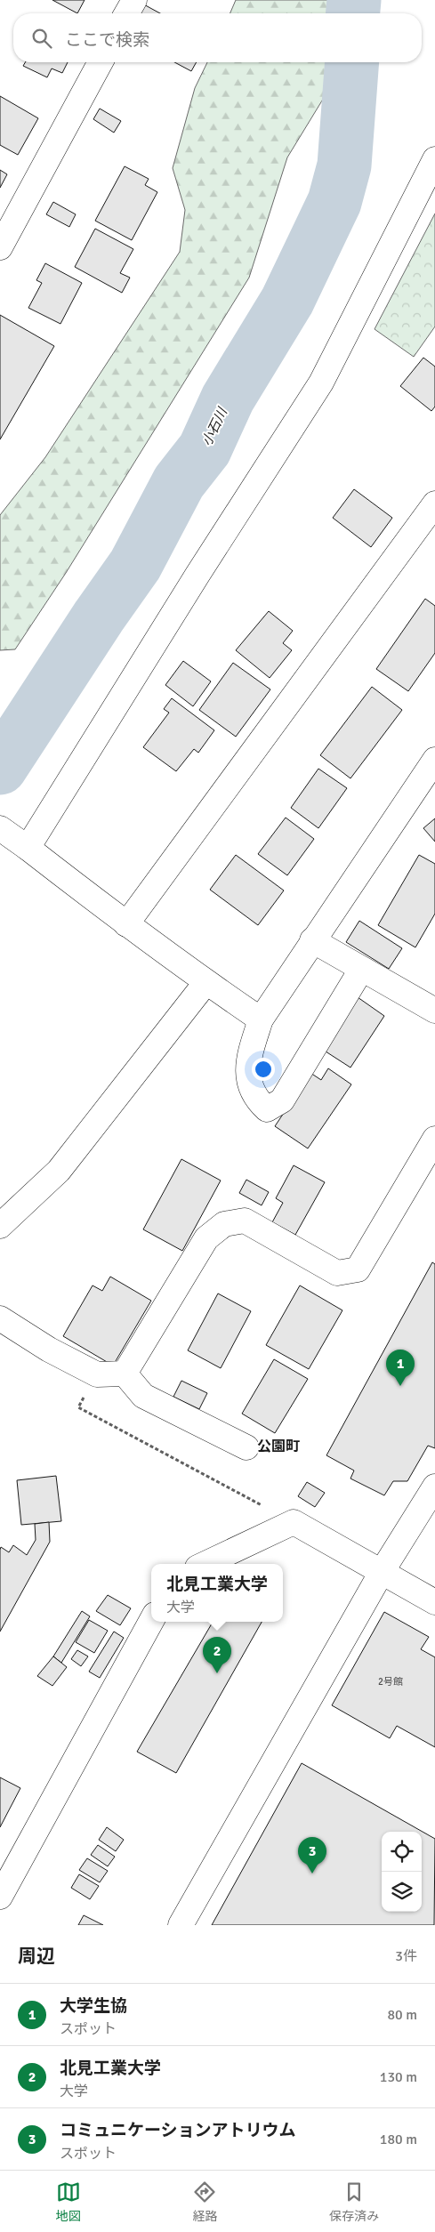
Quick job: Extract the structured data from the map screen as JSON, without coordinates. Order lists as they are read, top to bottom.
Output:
{
  "districts": ["公園町"],
  "water": ["小石川"],
  "house_numbers": ["2号館"],
  "page": {
    "search": "ここで検索",
    "pins": ["1", "2", "3"],
    "popup": ["北見工業大学", "大学"],
    "heading": ["周辺", "3件"],
    "list": [
      {
        "mark": "1",
        "name": "大学生協",
        "note": "スポット",
        "value": "80 m"
      },
      {
        "mark": "2",
        "name": "北見工業大学",
        "note": "大学",
        "value": "130 m"
      },
      {
        "mark": "3",
        "name": "コミュニケーションアトリウム",
        "note": "スポット",
        "value": "180 m"
      }
    ],
    "nav": ["地図", "経路", "保存済み"]
  }
}
